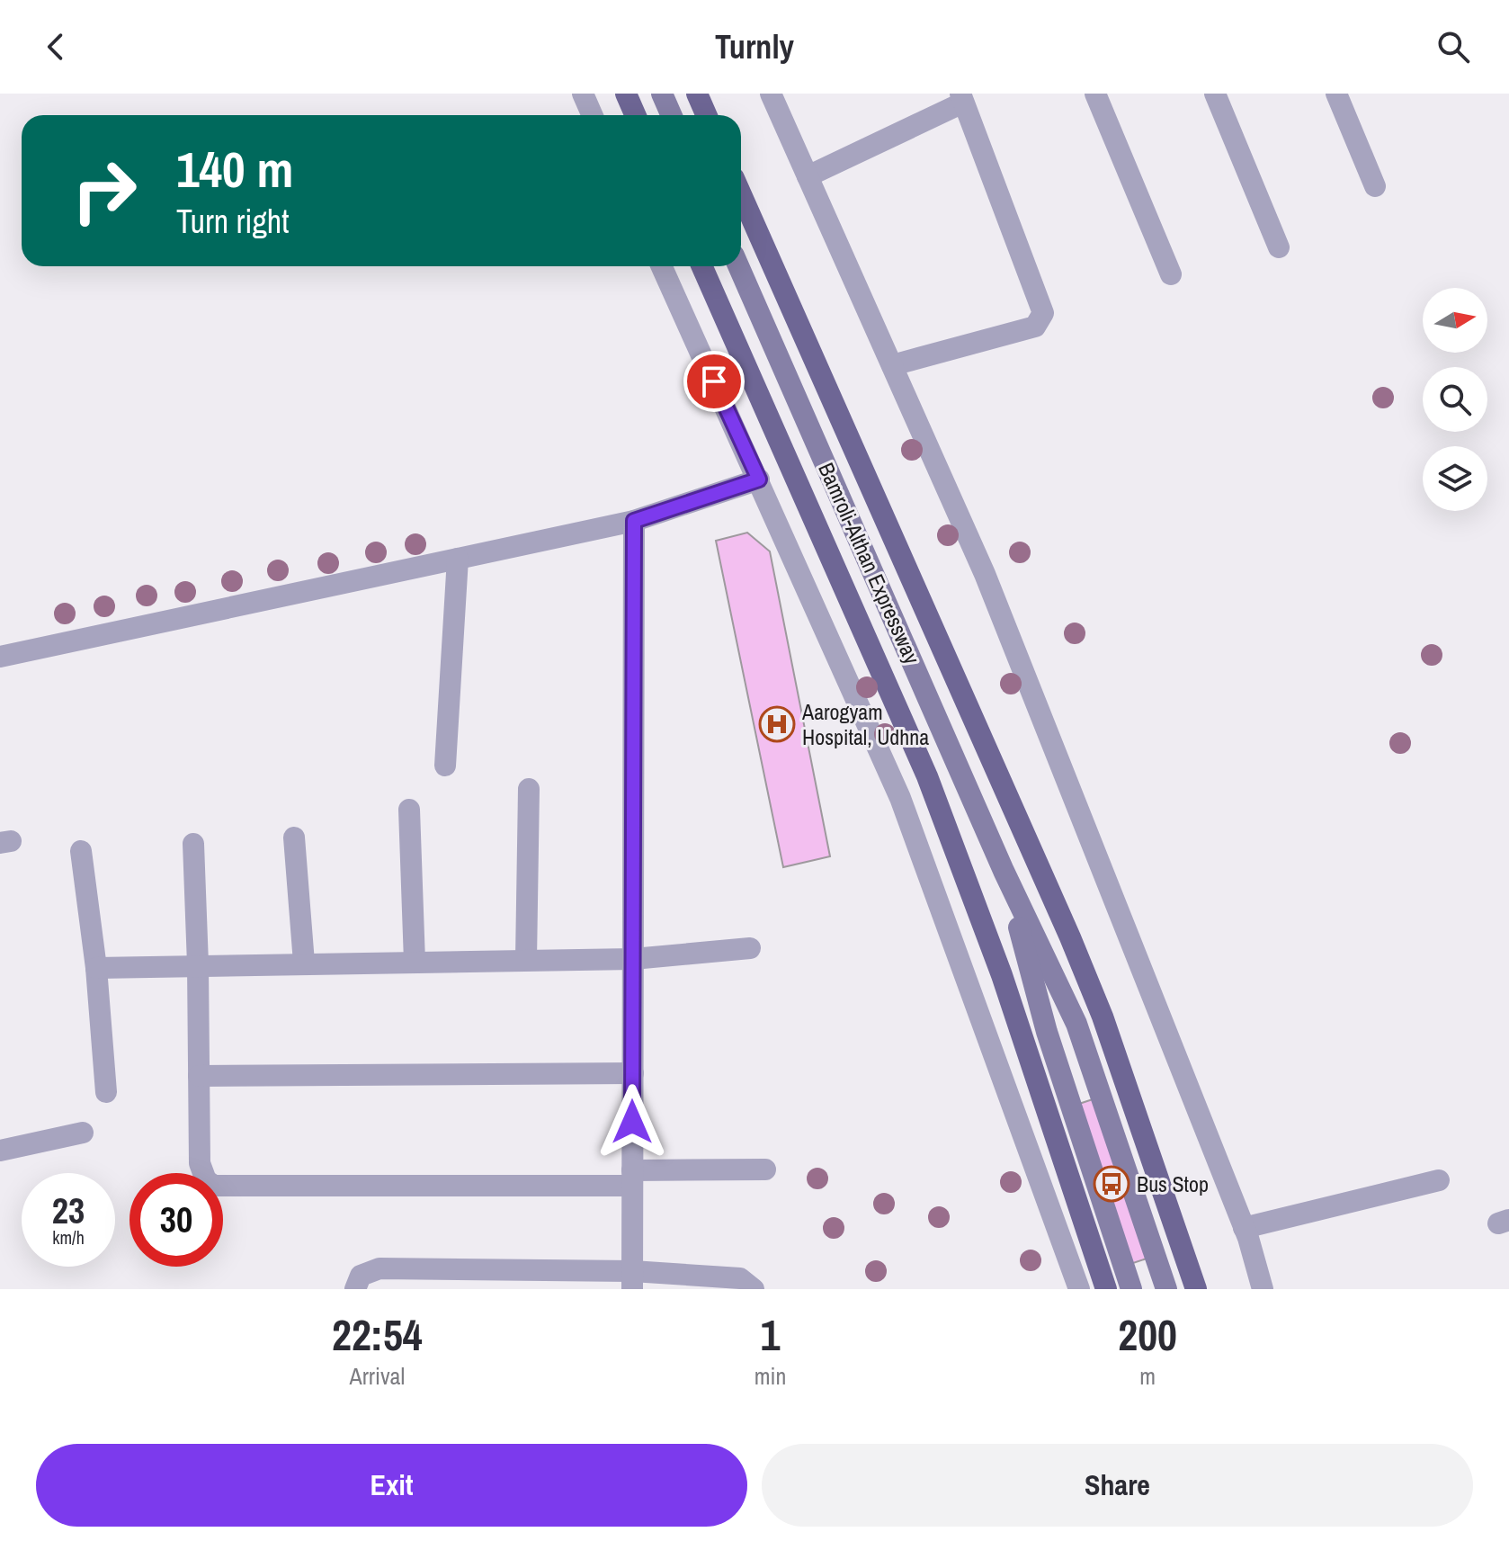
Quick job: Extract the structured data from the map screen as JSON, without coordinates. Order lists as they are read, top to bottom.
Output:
{
  "streets": {
    "main road": ["Bamroli-Althan Expressway"]
  },
  "places": {
    "hospital": ["Aarogyam Hospital, Udhna"],
    "bus stop": ["Bus Stop"]
  },
  "north": "right",
  "page": {
    "header": "Turnly",
    "turn": ["140 m", "Turn right"],
    "speed": "23 km/h",
    "limit": "30",
    "eta": [
      "22:54",
      "Arrival",
      "1",
      "min",
      "200",
      "m"
    ],
    "buttons": ["Exit", "Share"]
  }
}
